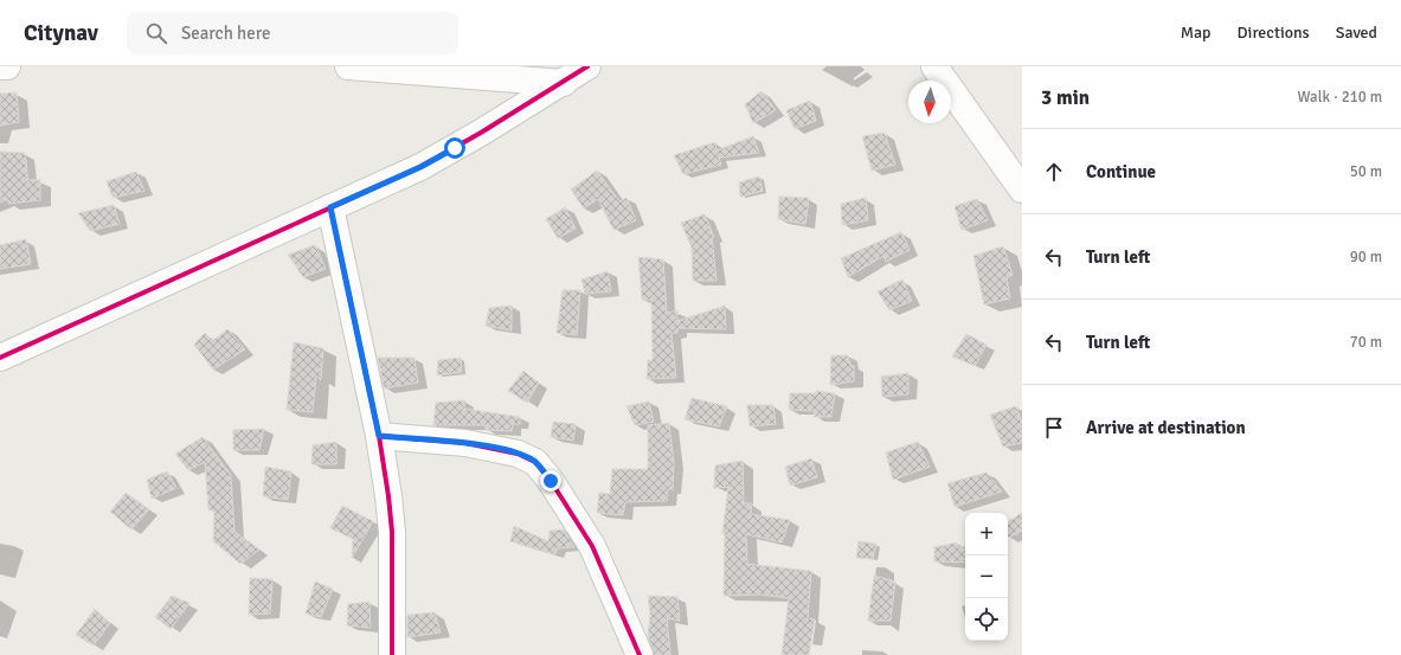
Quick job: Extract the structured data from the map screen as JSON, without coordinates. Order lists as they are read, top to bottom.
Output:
{
  "north": "bottom",
  "page": {
    "header": "Citynav",
    "search": "Search here",
    "nav": ["Map", "Directions", "Saved"],
    "heading": ["3 min", "Walk · 210 m"],
    "list": [
      ["Continue", "50 m"],
      ["Turn left", "90 m"],
      ["Turn left", "70 m"],
      "Arrive at destination"
    ],
    "map_buttons": ["+", "−"]
  }
}
